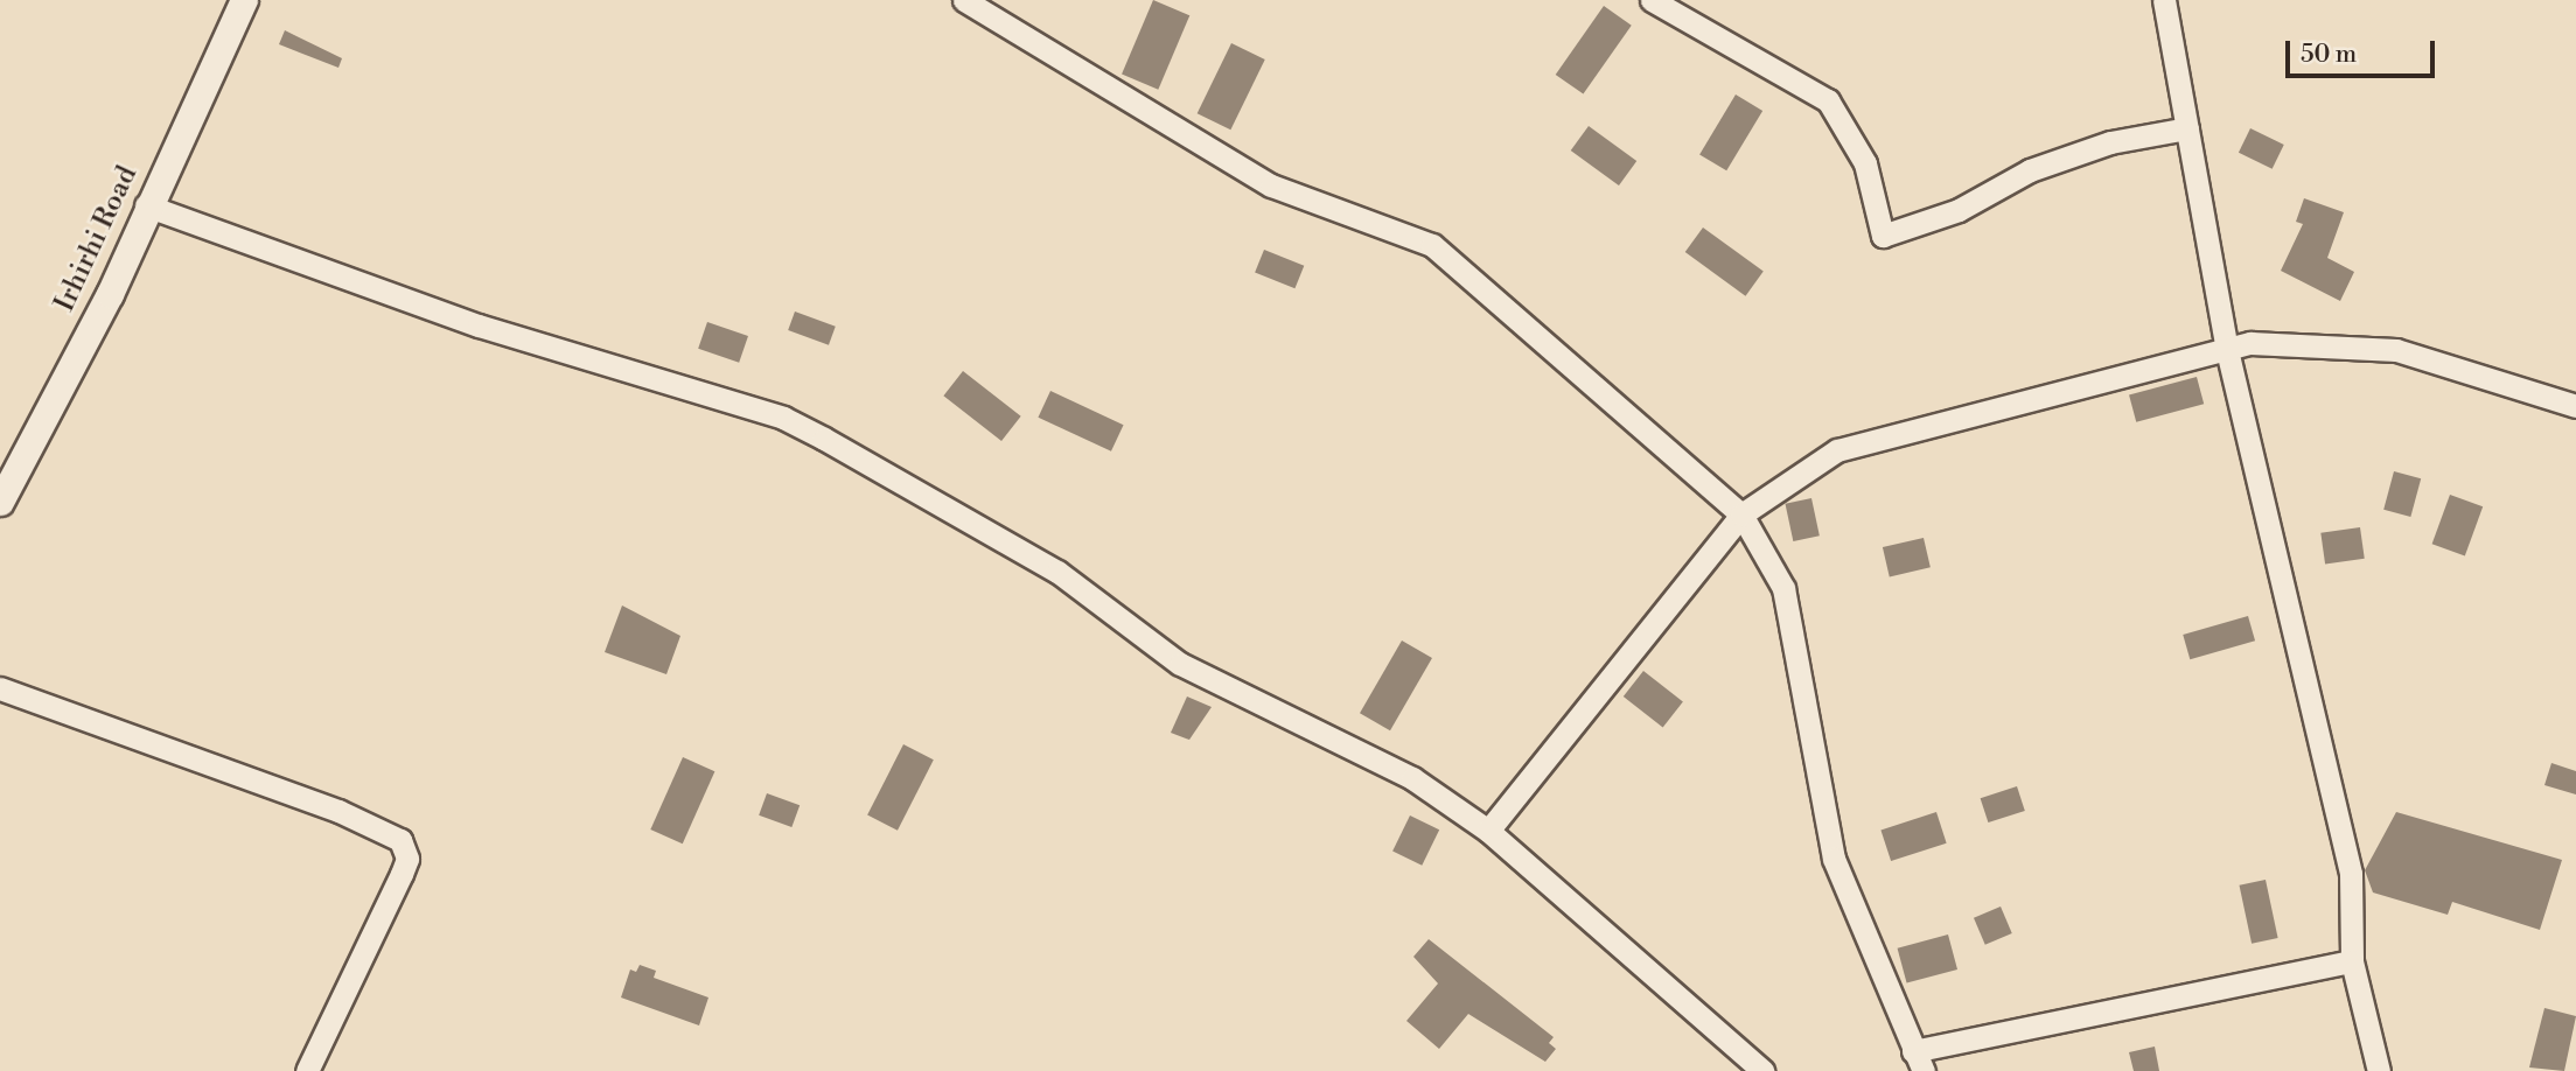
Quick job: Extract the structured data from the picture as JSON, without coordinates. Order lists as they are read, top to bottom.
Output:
{
  "streets": {
    "street": ["Irhirhi Road"]
  },
  "scale_bar": "50 m"
}
